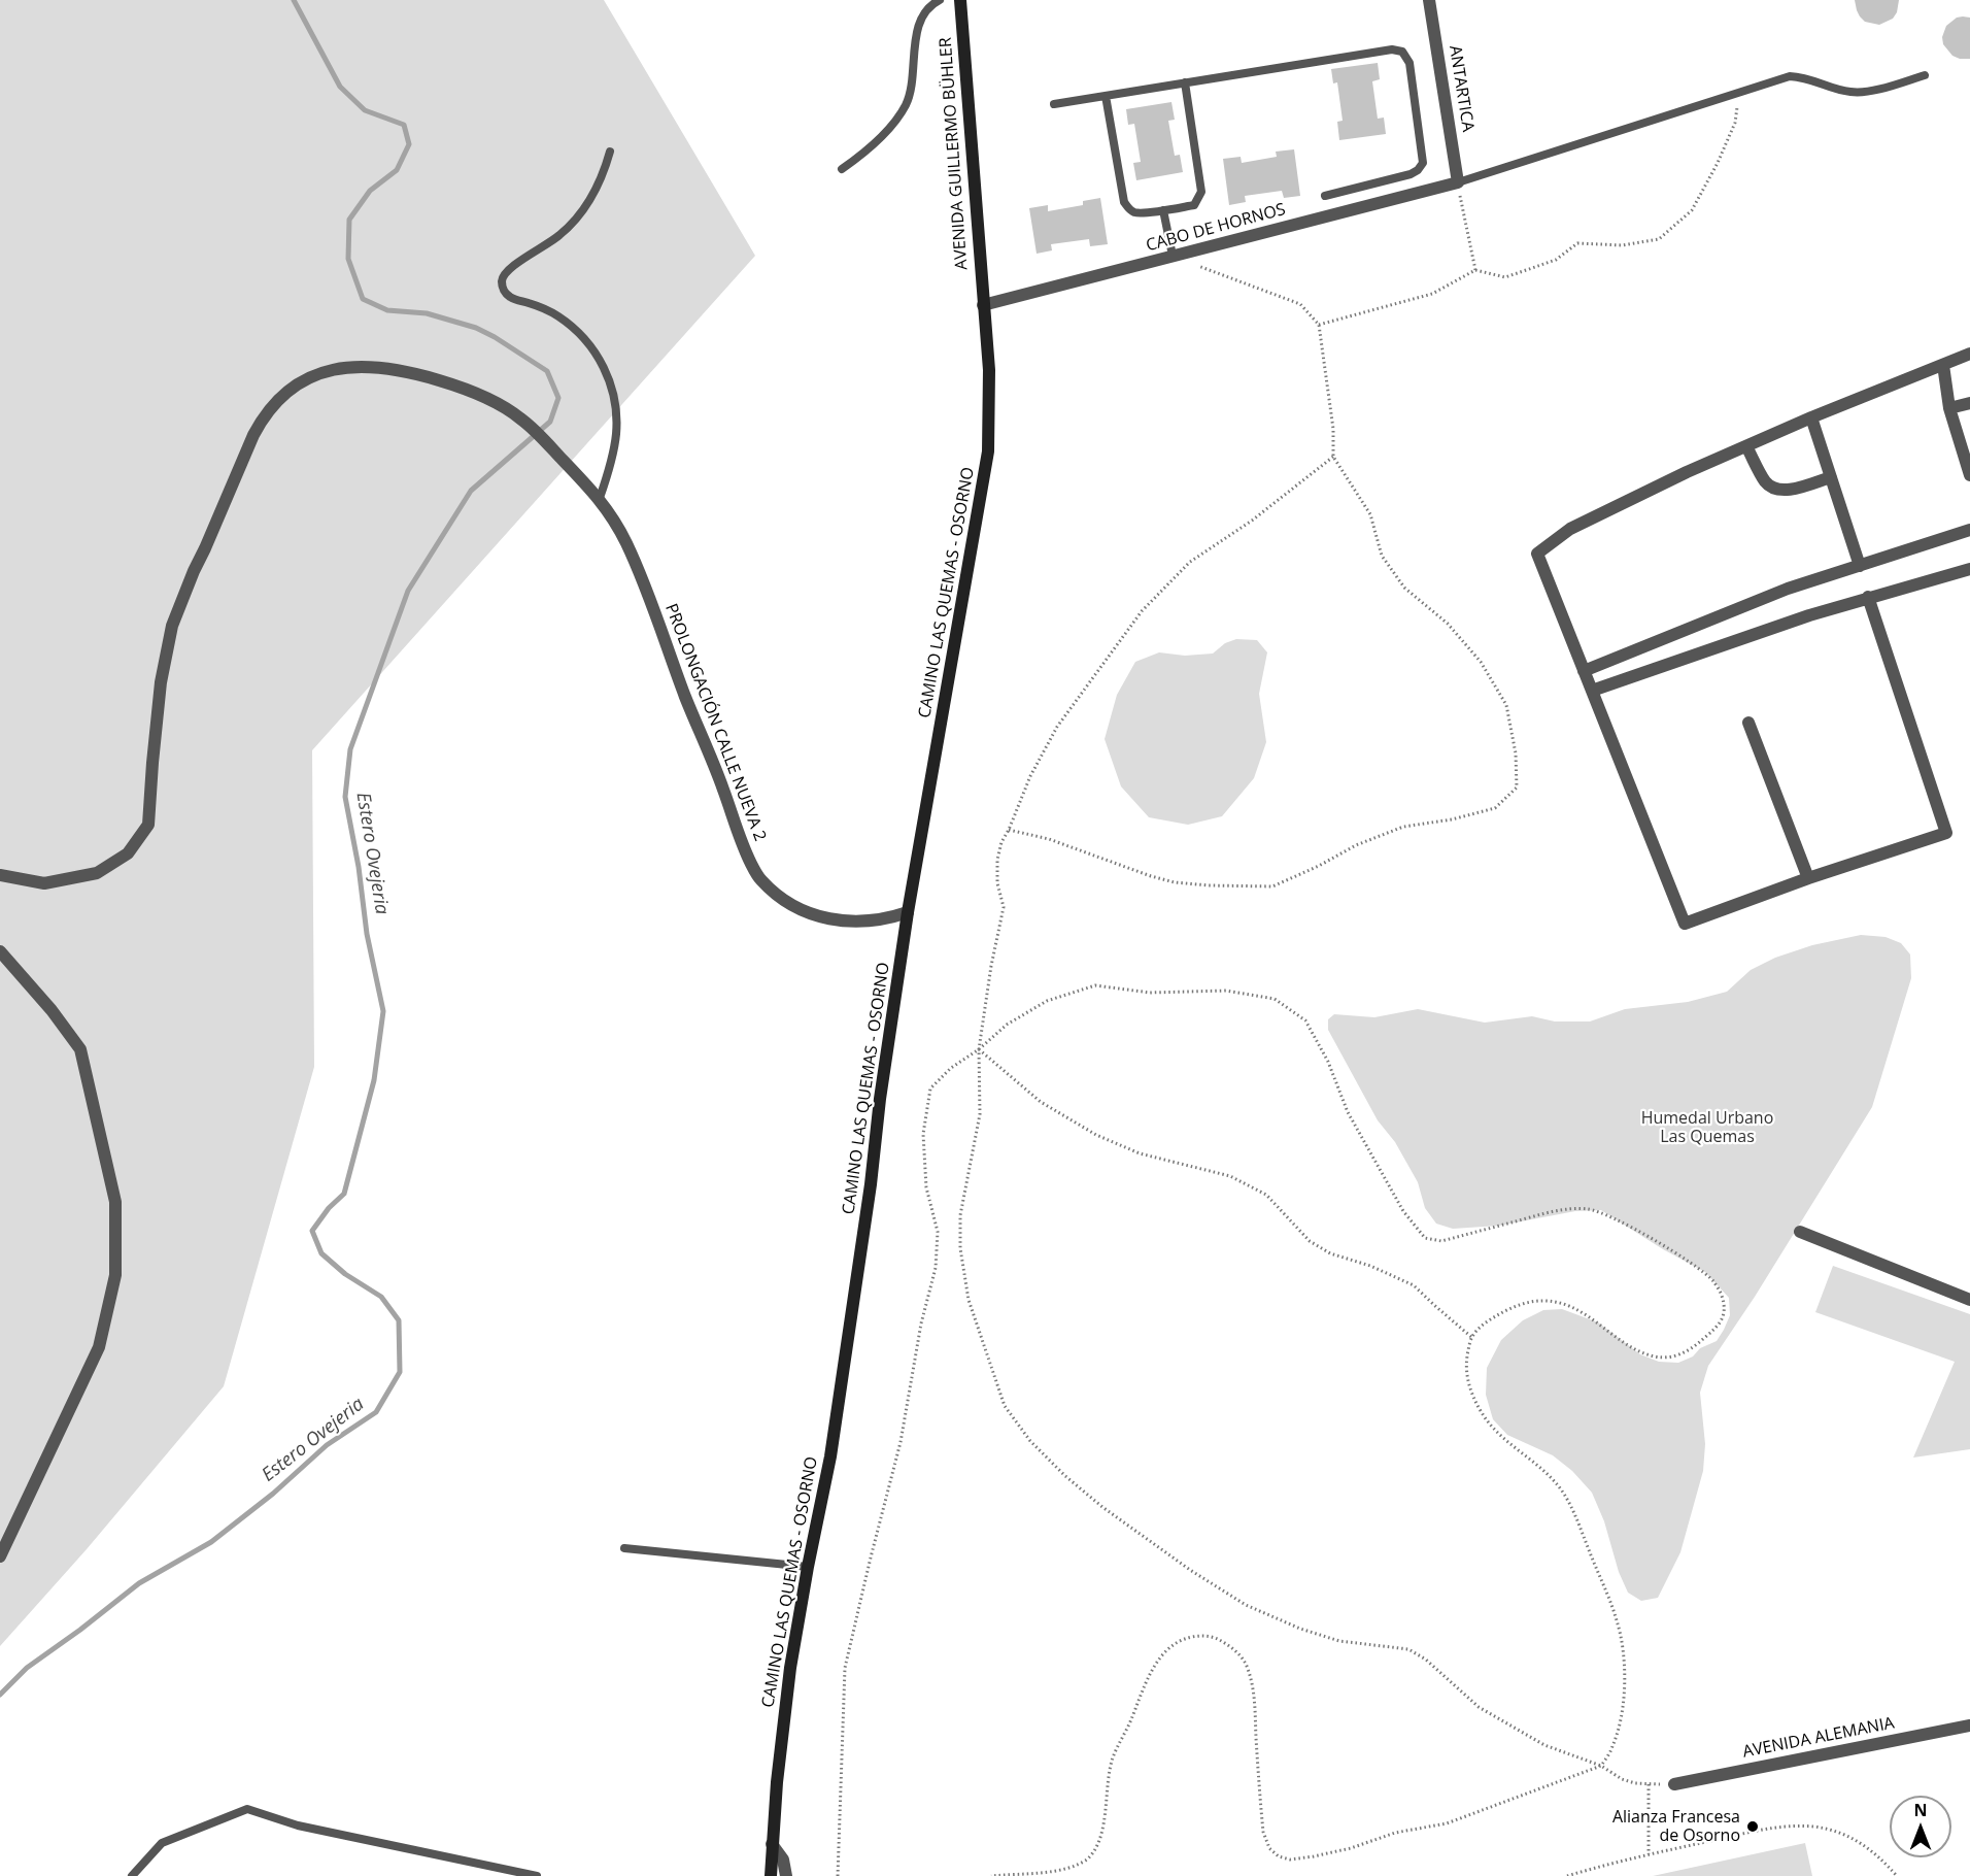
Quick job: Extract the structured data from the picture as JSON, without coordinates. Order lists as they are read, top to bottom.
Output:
{
  "streets": {
    "main road": ["AVENIDA GUILLERMO BÜHLER", "CAMINO LAS QUEMAS - OSORNO"],
    "street": [
      "ANTARTICA",
      "CABO DE HORNOS",
      "PROLONGACIÓN CALLE NUEVA 2",
      "AVENIDA ALEMANIA"
    ]
  },
  "crossings": [
    ["ANTARTICA", "CABO DE HORNOS"],
    ["AVENIDA GUILLERMO BÜHLER", "CABO DE HORNOS"],
    ["AVENIDA GUILLERMO BÜHLER", "CAMINO LAS QUEMAS - OSORNO"],
    ["CABO DE HORNOS", "CAMINO LAS QUEMAS - OSORNO"],
    ["CAMINO LAS QUEMAS - OSORNO", "PROLONGACIÓN CALLE NUEVA 2"]
  ],
  "water": ["Estero Ovejeria"],
  "parks": ["Humedal Urbano Las Quemas"],
  "places": ["Alianza Francesa de Osorno"],
  "north": "top"
}
